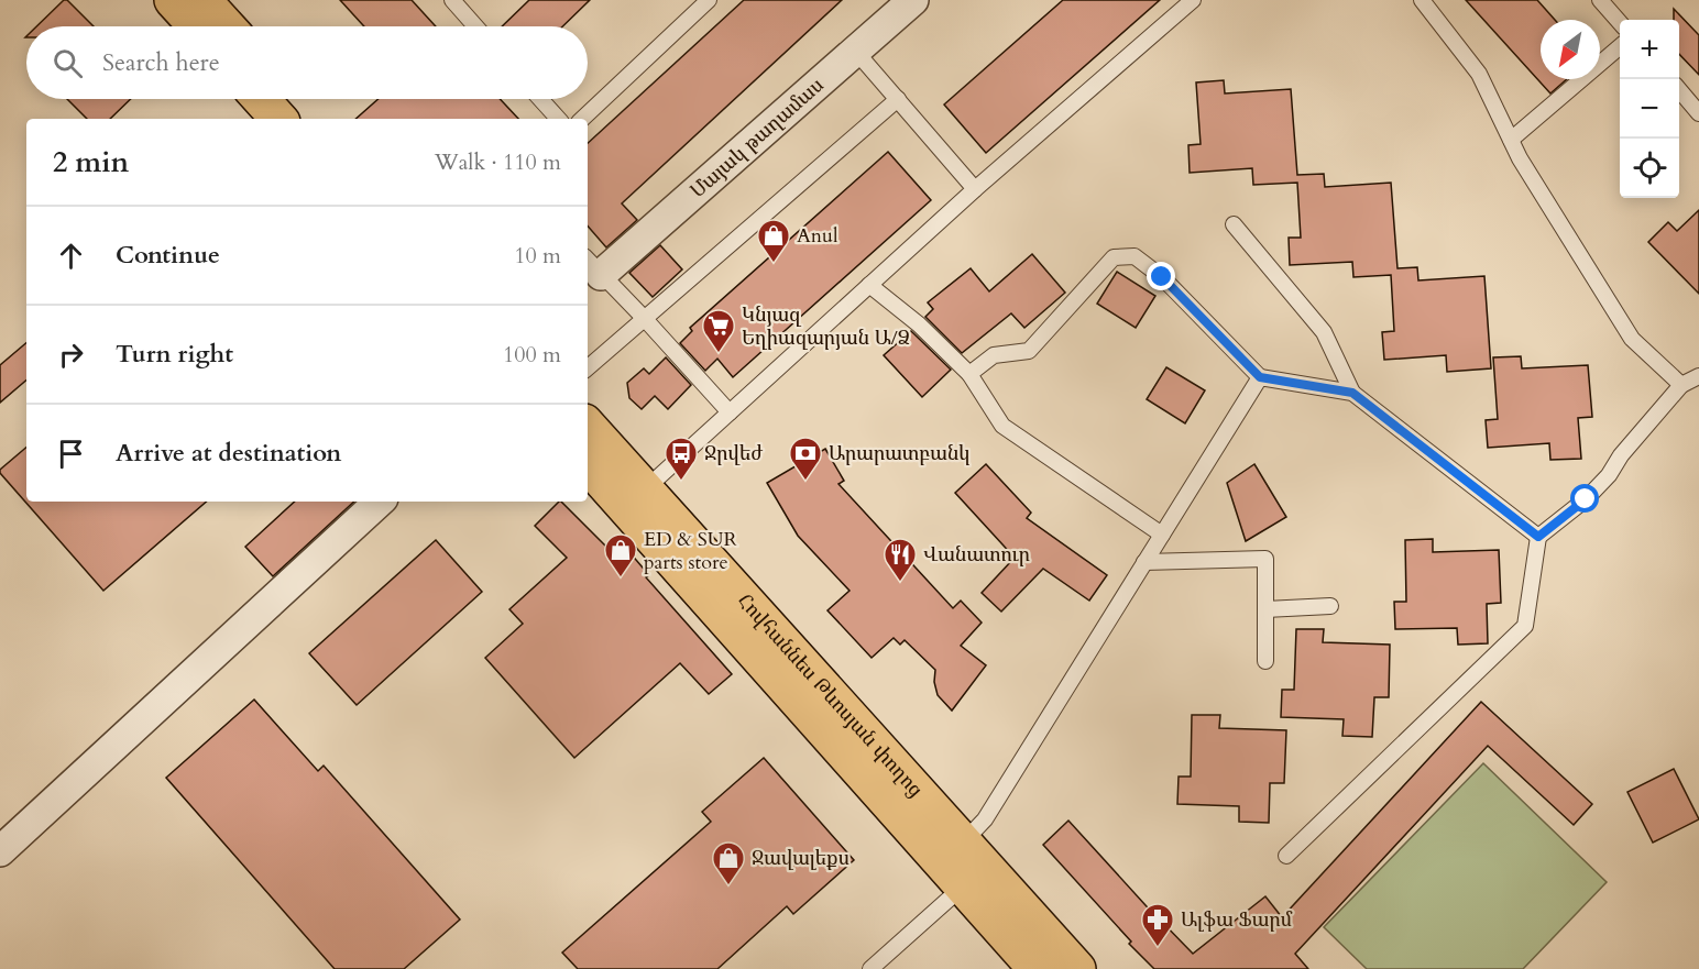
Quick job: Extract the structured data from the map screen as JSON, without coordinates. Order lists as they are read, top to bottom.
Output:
{
  "streets": {
    "main road": ["Հովհաննես Թևոսյան փողոց"],
    "street": ["Մայակ թաղամաս"]
  },
  "places": {
    "shop": ["Anul", "ED & SUR parts store", "Ջավալեքս"],
    "supermarket": ["Կնյազ Եղիազարյան Ա/Ձ"],
    "bus stop": ["Ջրվեժ"],
    "bank": ["Արարատբանկ"],
    "restaurant": ["Վանատուր"],
    "pharmacy": ["Ալֆա Ֆարմ"]
  },
  "north": "bottom left",
  "page": {
    "map_buttons": ["+", "−"],
    "search": "Search here",
    "heading": ["2 min", "Walk · 110 m"],
    "list": [
      ["Continue", "10 m"],
      ["Turn right", "100 m"],
      "Arrive at destination"
    ]
  }
}
